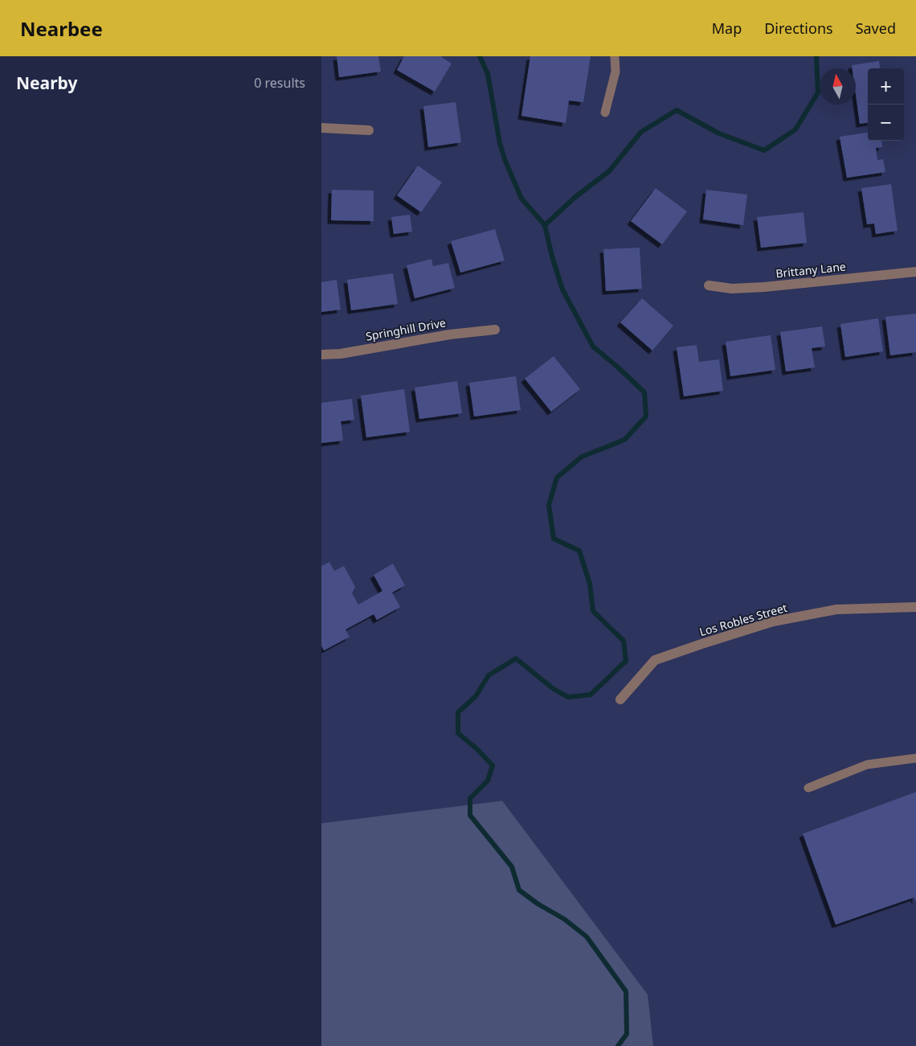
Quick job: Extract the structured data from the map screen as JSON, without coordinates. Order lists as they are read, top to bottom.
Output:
{
  "streets": {
    "street": ["Brittany Lane", "Springhill Drive", "Los Robles Street"]
  },
  "north": "top",
  "page": {
    "header": "Nearbee",
    "nav": ["Map", "Directions", "Saved"],
    "heading": ["Nearby", "0 results"],
    "map_buttons": ["+", "−"]
  }
}
